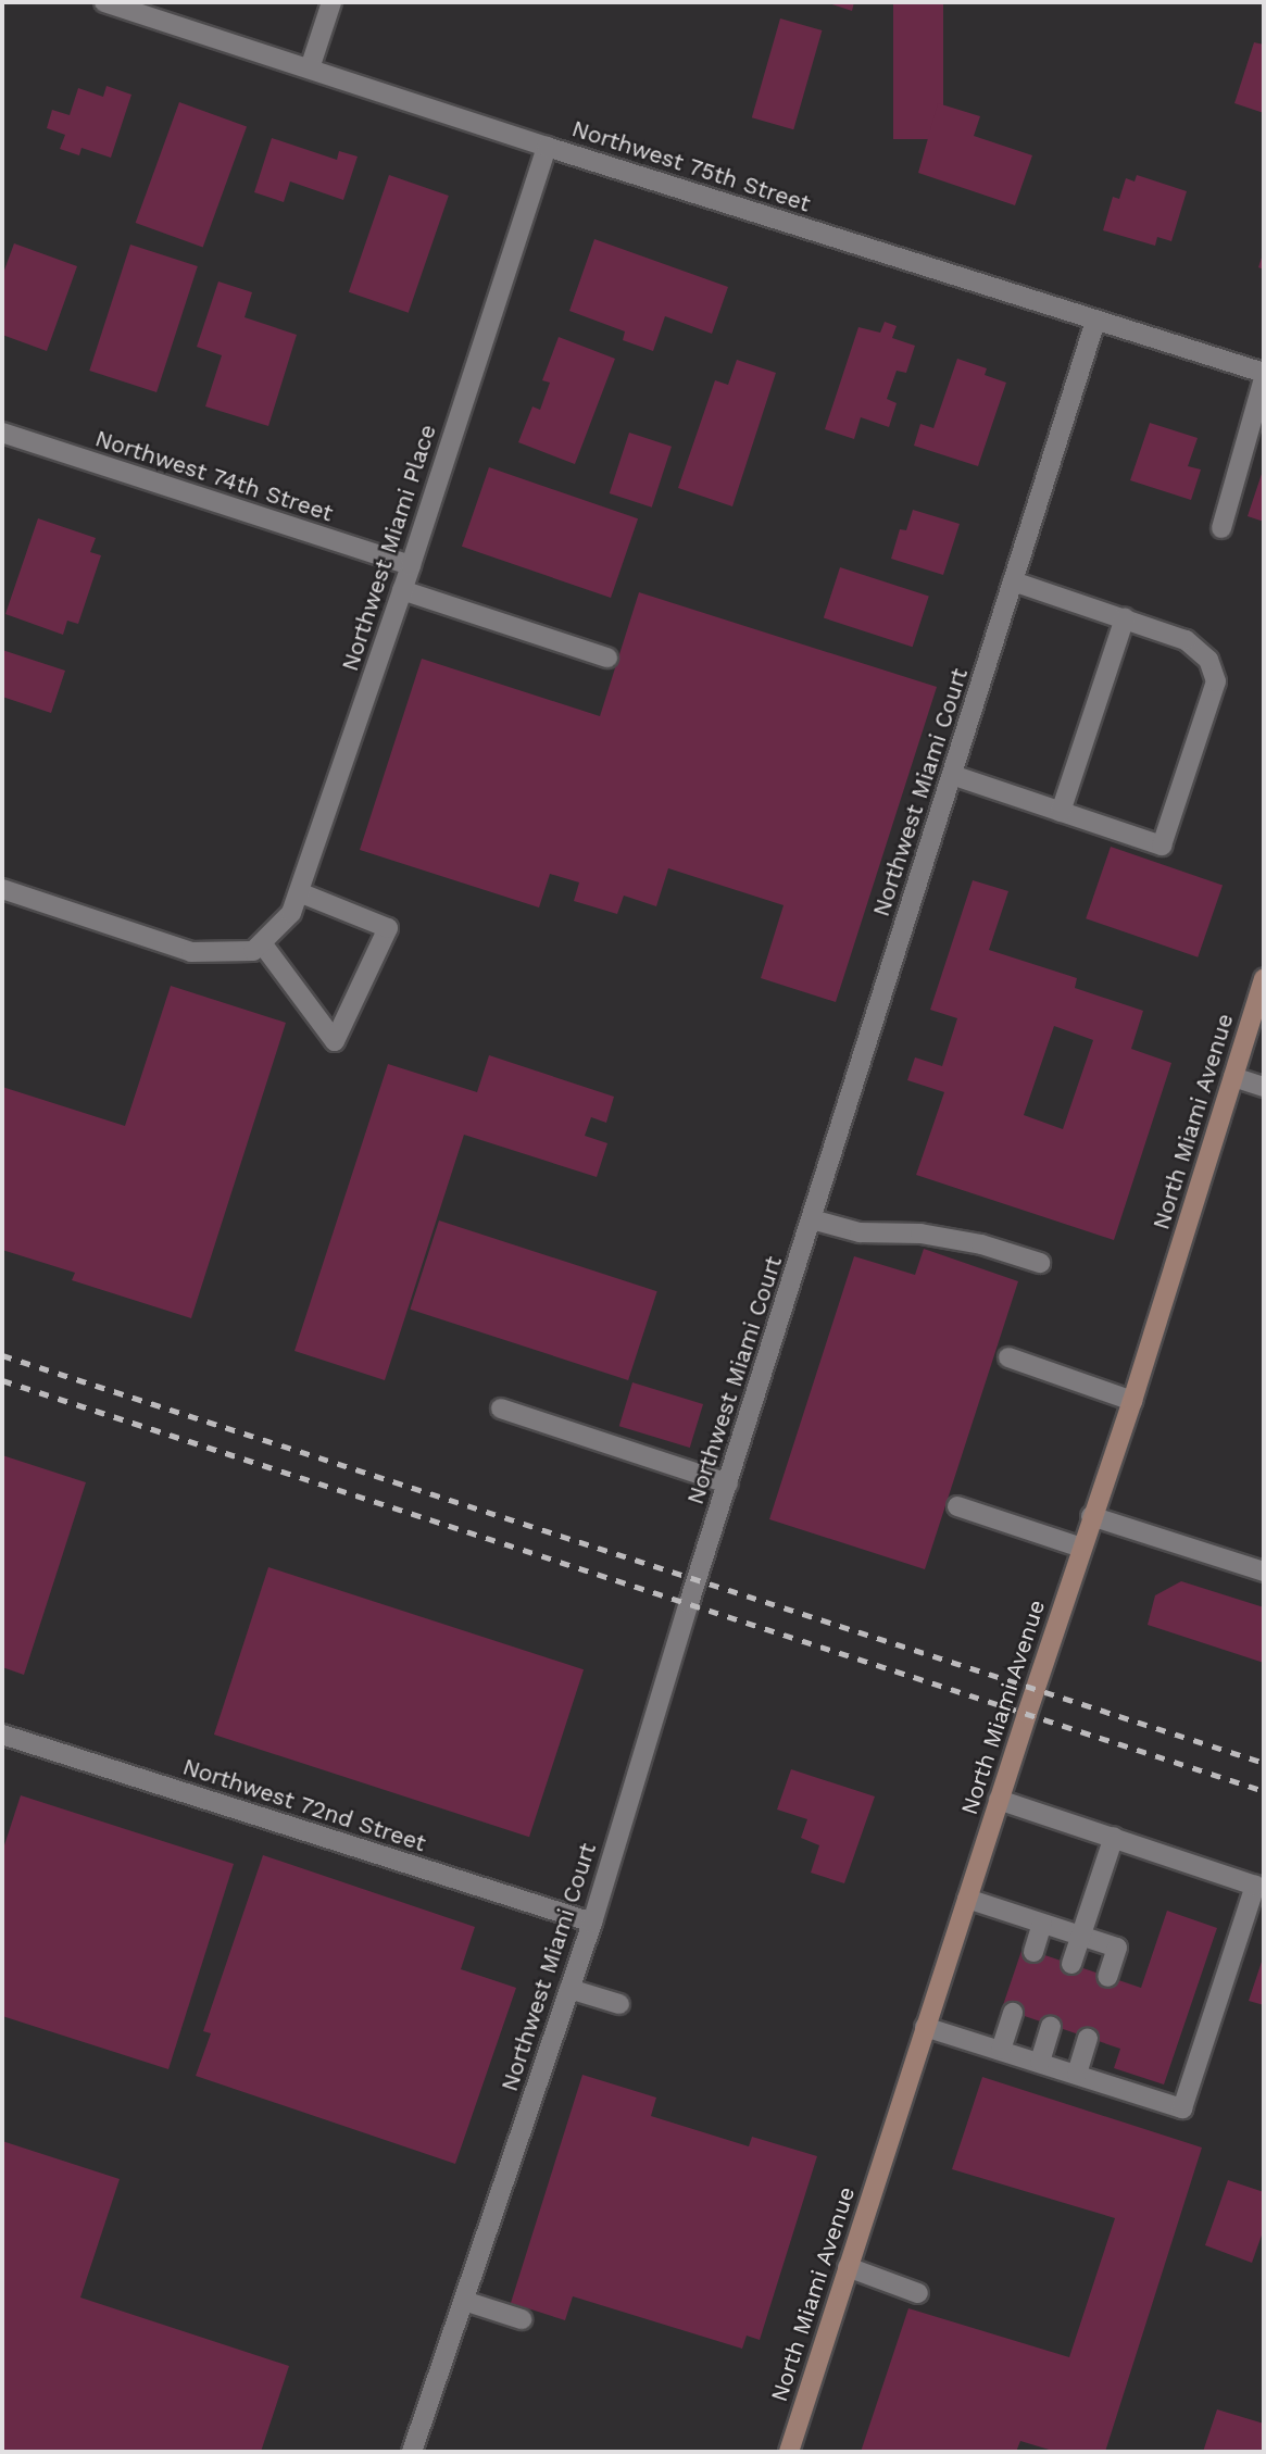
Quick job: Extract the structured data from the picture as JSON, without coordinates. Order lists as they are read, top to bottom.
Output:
{
  "streets": {
    "main road": ["North Miami Avenue"],
    "street": [
      "Northwest 75th Street",
      "Northwest 74th Street",
      "Northwest Miami Place",
      "Northwest Miami Court",
      "Northwest 72nd Street"
    ]
  },
  "crossings": [
    ["Northwest 75th Street", "Northwest Miami Place"],
    ["Northwest 75th Street", "Northwest Miami Court"],
    ["Northwest 74th Street", "Northwest Miami Place"],
    ["Northwest Miami Court", "Northwest 72nd Street"]
  ]
}
